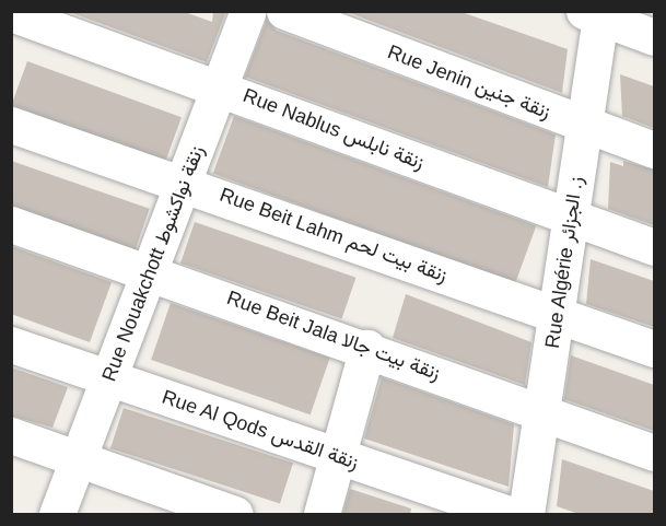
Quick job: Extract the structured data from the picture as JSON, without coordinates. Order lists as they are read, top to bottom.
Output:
{
  "streets": {
    "street": [
      "Rue Jenin زنقة جنين",
      "Rue Nablus زنقة نابلس",
      "Rue Beit Lahm زنقة بيت لحم",
      "Rue Algérie ز. الجزائر",
      "Rue Nouakchott زنقة نواكشوط",
      "Rue Beit Jala زنقة بيت جالا",
      "Rue Al Qods زنقة القدس"
    ]
  },
  "crossings": [
    ["Rue Jenin زنقة جنين", "Rue Algérie ز. الجزائر"],
    ["Rue Nablus زنقة نابلس", "Rue Algérie ز. الجزائر"],
    ["Rue Nablus زنقة نابلس", "Rue Nouakchott زنقة نواكشوط"],
    ["Rue Beit Lahm زنقة بيت لحم", "Rue Algérie ز. الجزائر"],
    ["Rue Beit Lahm زنقة بيت لحم", "Rue Nouakchott زنقة نواكشوط"],
    ["Rue Algérie ز. الجزائر", "Rue Beit Jala زنقة بيت جالا"],
    ["Rue Nouakchott زنقة نواكشوط", "Rue Beit Jala زنقة بيت جالا"],
    ["Rue Nouakchott زنقة نواكشوط", "Rue Al Qods زنقة القدس"]
  ]
}
